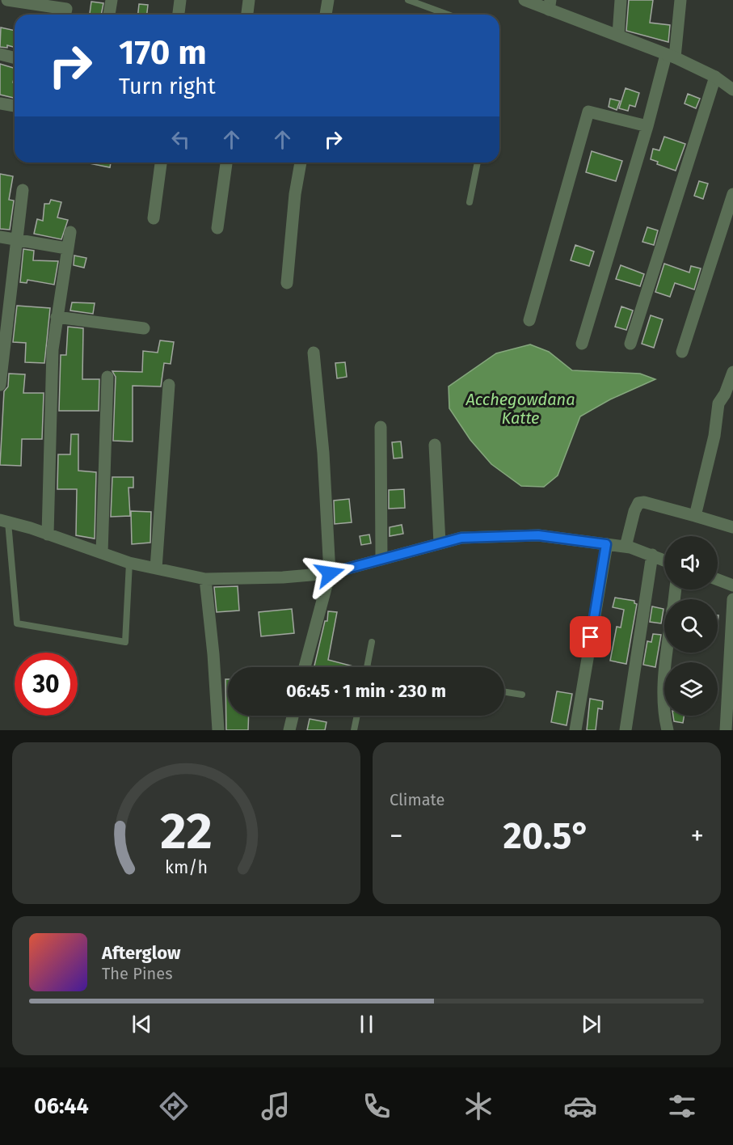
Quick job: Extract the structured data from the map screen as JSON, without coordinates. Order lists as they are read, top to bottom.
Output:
{
  "water": ["Acchegowdana Katte"],
  "page": {
    "turn": ["170 m", "Turn right"],
    "limit": "30",
    "trip": "06:45 · 1 min · 230 m",
    "tile": "Climate",
    "heat": ["−", "20.5°", "+"],
    "song": ["Afterglow", "The Pines"],
    "tabs": "06:44",
    "gauge": ["22", "km/h"]
  }
}
